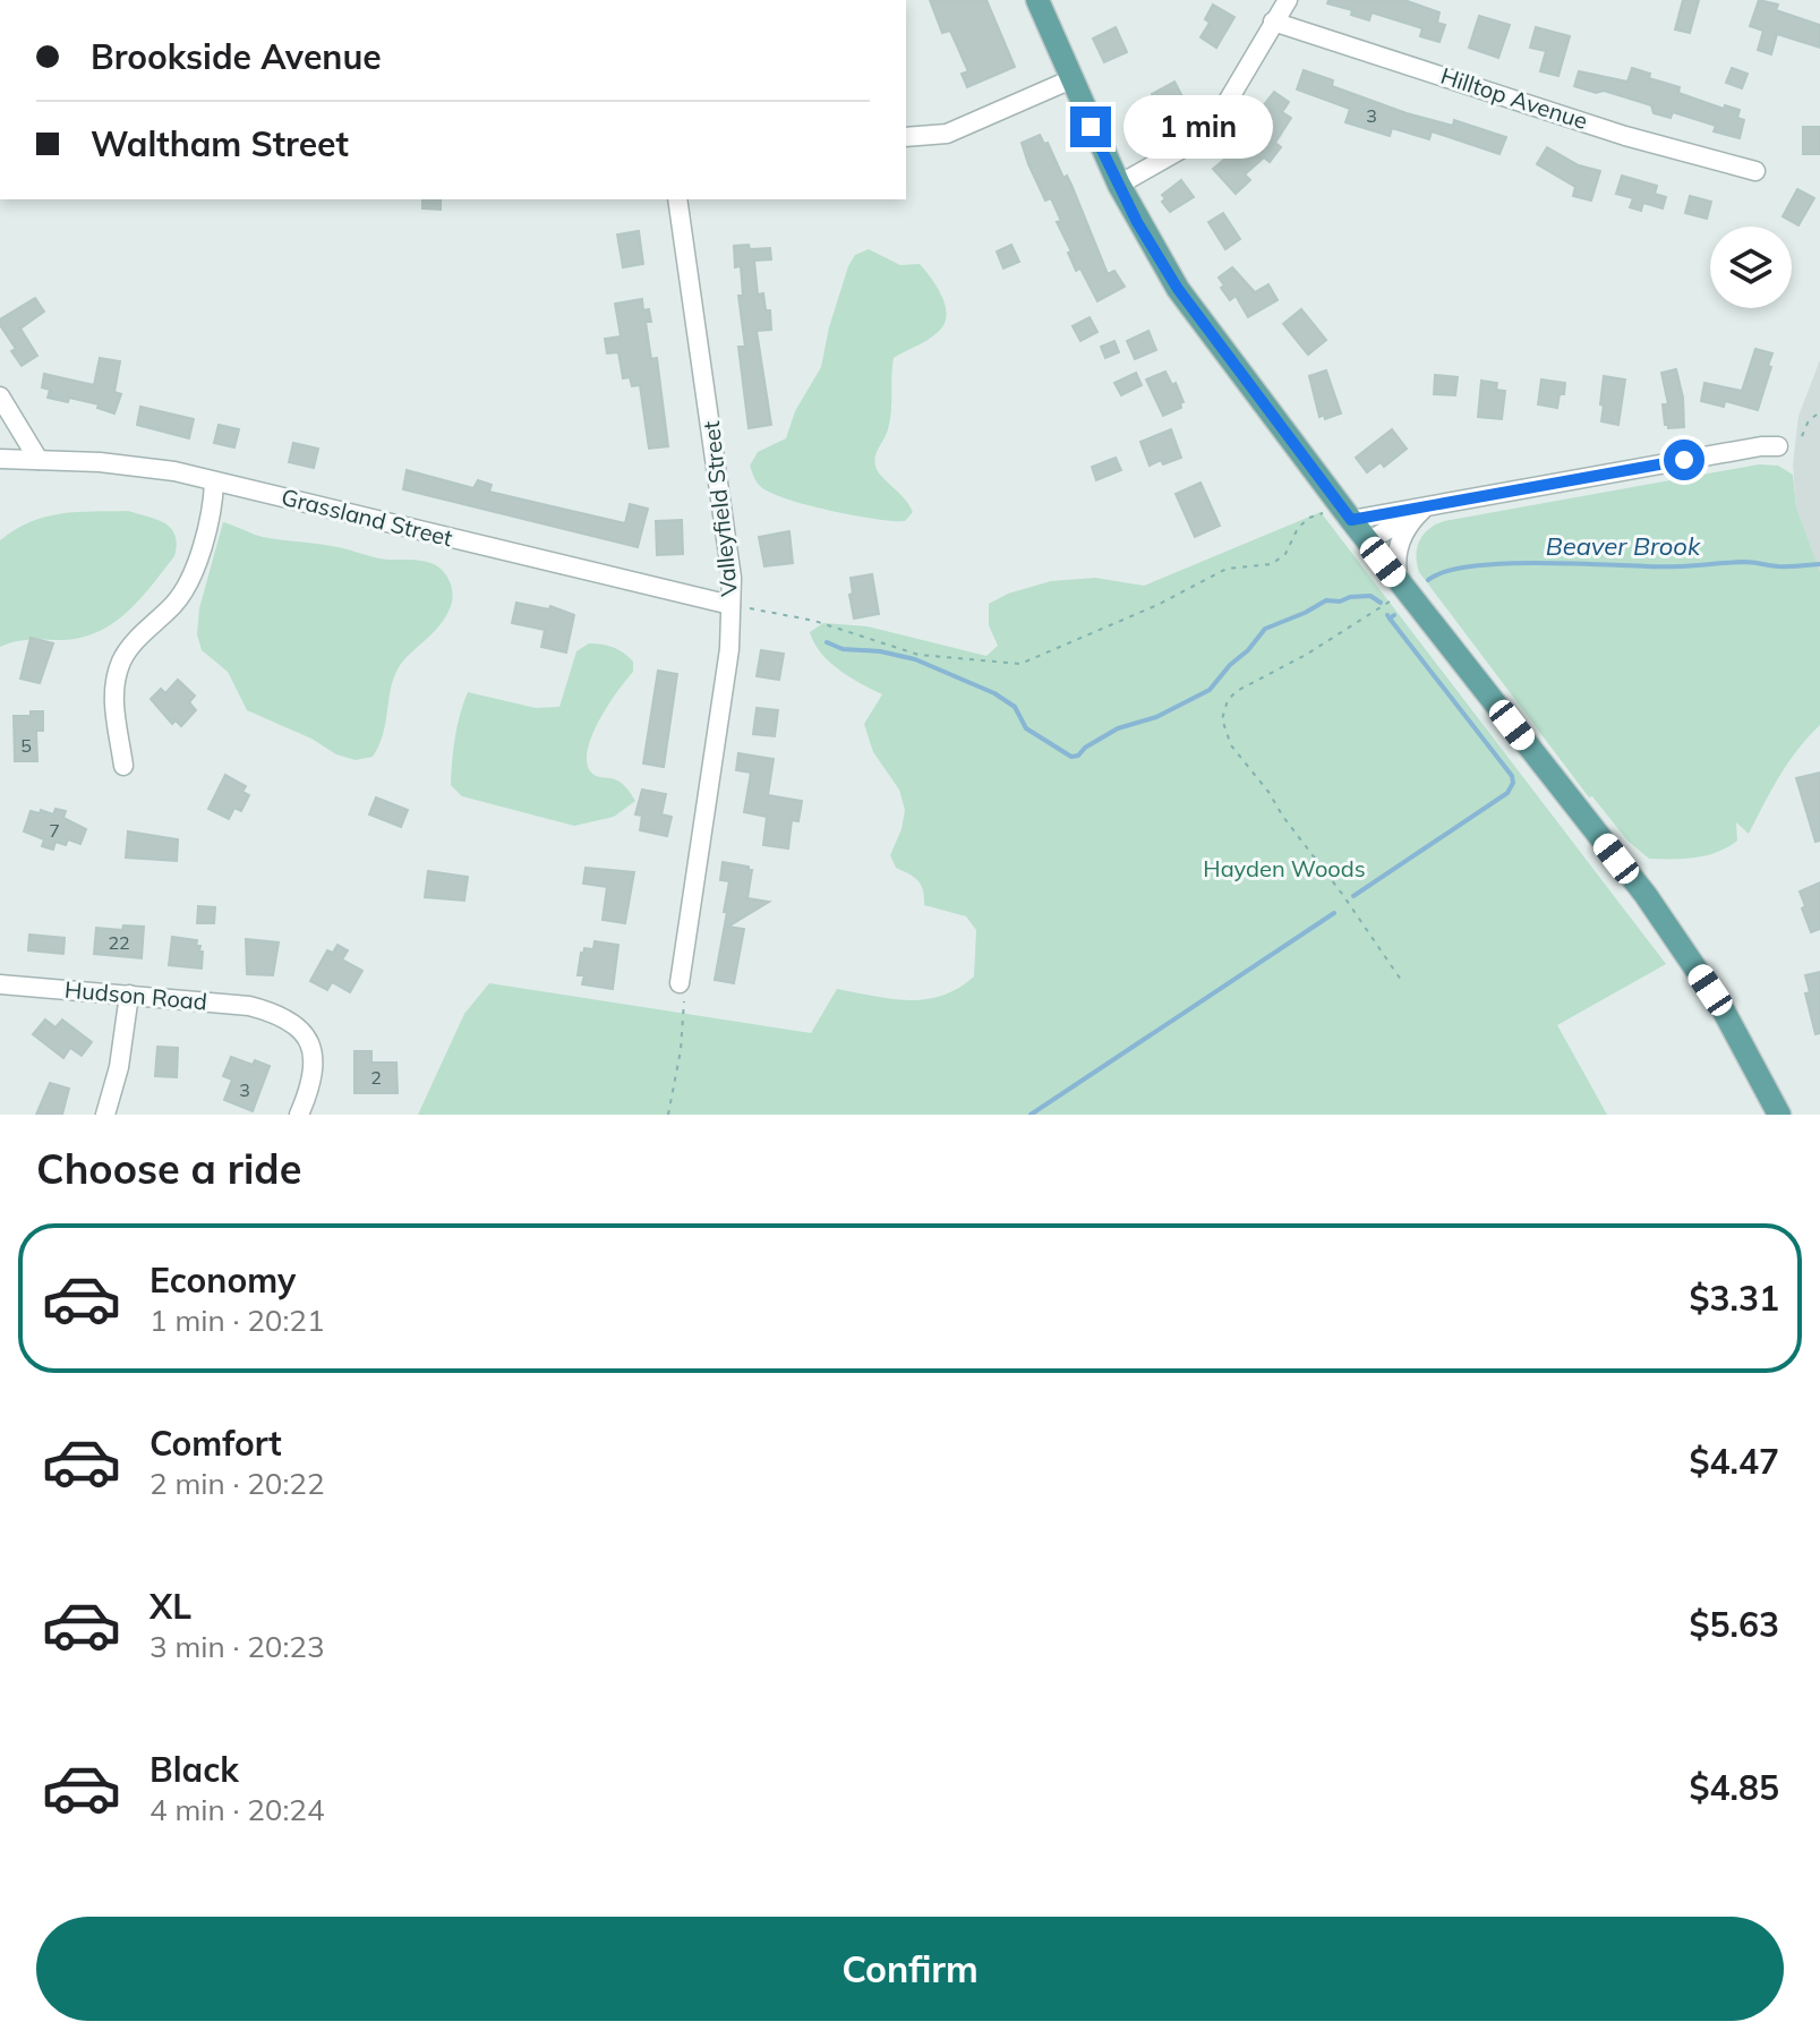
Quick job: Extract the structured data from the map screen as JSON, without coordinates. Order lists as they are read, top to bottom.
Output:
{
  "streets": {
    "street": [
      "Hilltop Avenue",
      "Valleyfield Street",
      "Grassland Street",
      "Hudson Road"
    ]
  },
  "crossings": [
    ["Valleyfield Street", "Grassland Street"]
  ],
  "water": ["Beaver Brook"],
  "parks": ["Hayden Woods"],
  "house_numbers": [
    "3",
    "5",
    "7",
    "22",
    "2",
    "3"
  ],
  "page": {
    "banner": ["Brookside Avenue", "Waltham Street"],
    "bubble": "1 min",
    "heading": "Choose a ride",
    "list": [
      {
        "name": "Economy",
        "note": "1 min · 20:21",
        "value": "$3.31"
      },
      {
        "name": "Comfort",
        "note": "2 min · 20:22",
        "value": "$4.47"
      },
      {
        "name": "XL",
        "note": "3 min · 20:23",
        "value": "$5.63"
      },
      {
        "name": "Black",
        "note": "4 min · 20:24",
        "value": "$4.85"
      }
    ],
    "buttons": "Confirm"
  }
}
